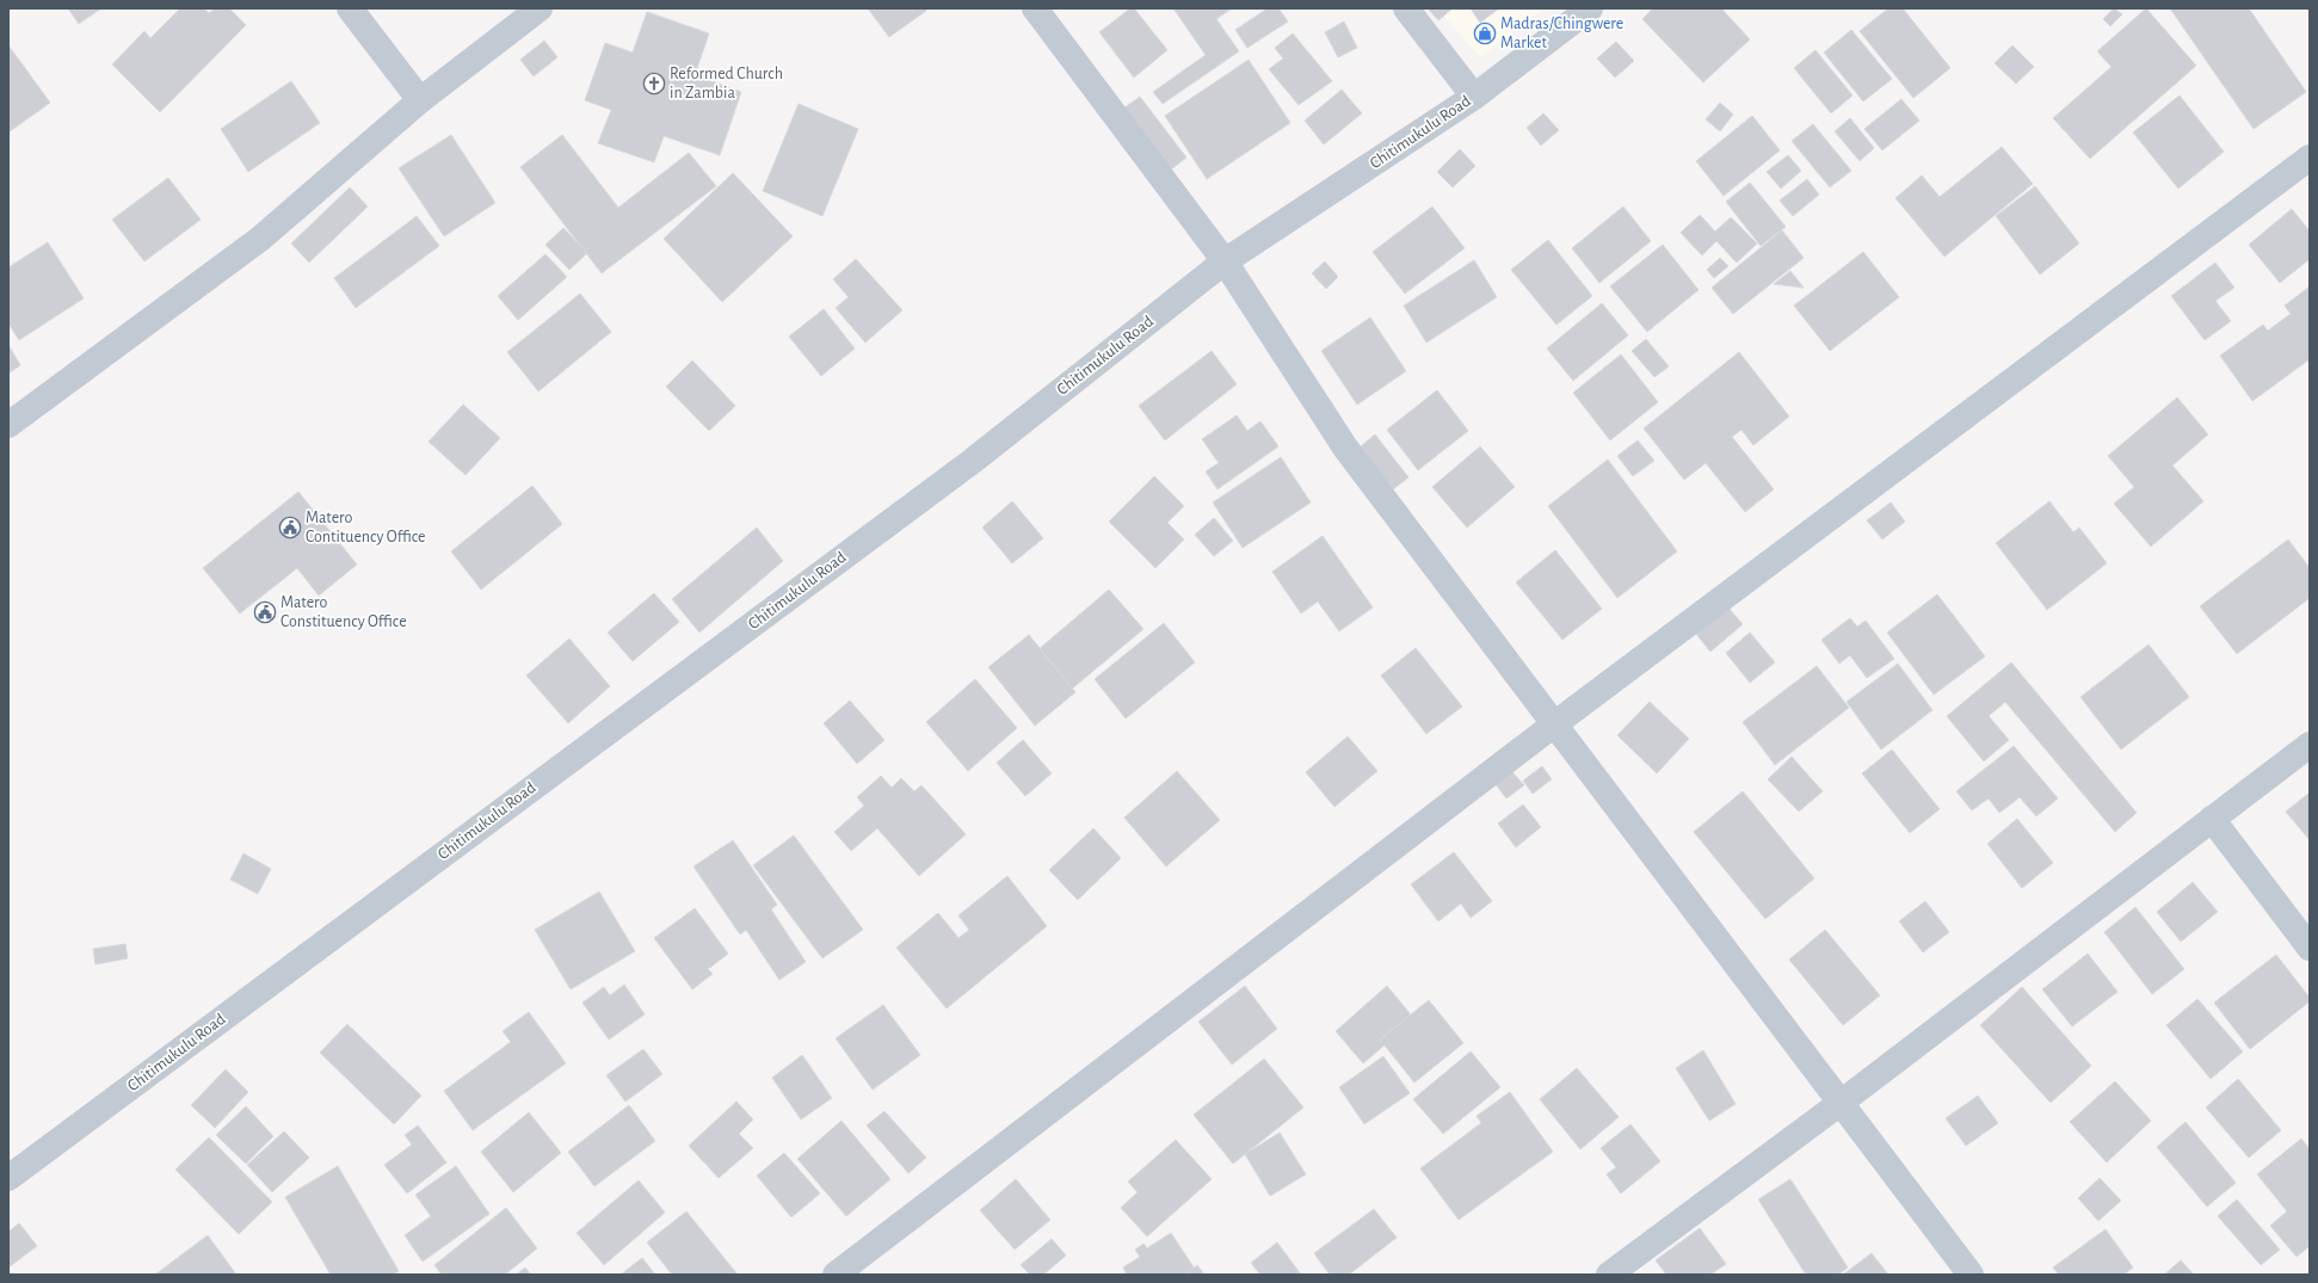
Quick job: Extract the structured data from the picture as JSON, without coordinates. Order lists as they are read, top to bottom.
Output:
{
  "streets": {
    "street": ["Chitimukulu Road"]
  },
  "places": {
    "shop": ["Madras/Chingwere Market"],
    "church": ["Reformed Church in Zambia"],
    "public building": ["Matero Contituency Office", "Matero Constituency Office"]
  }
}
